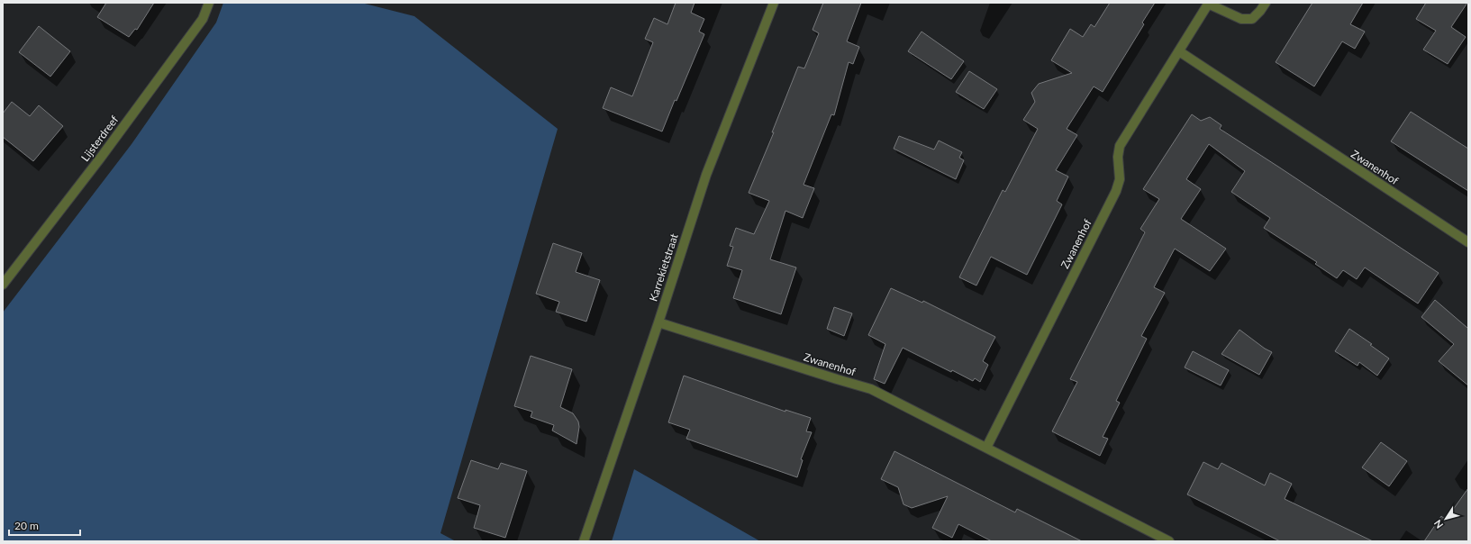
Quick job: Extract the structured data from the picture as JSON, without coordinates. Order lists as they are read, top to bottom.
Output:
{
  "streets": {
    "street": ["Lijsterdreef", "Zwanenhof", "Karrekietstraat"]
  },
  "crossings": [
    ["Zwanenhof", "Karrekietstraat"]
  ],
  "scale_bar": "20 m",
  "north": "bottom left"
}
